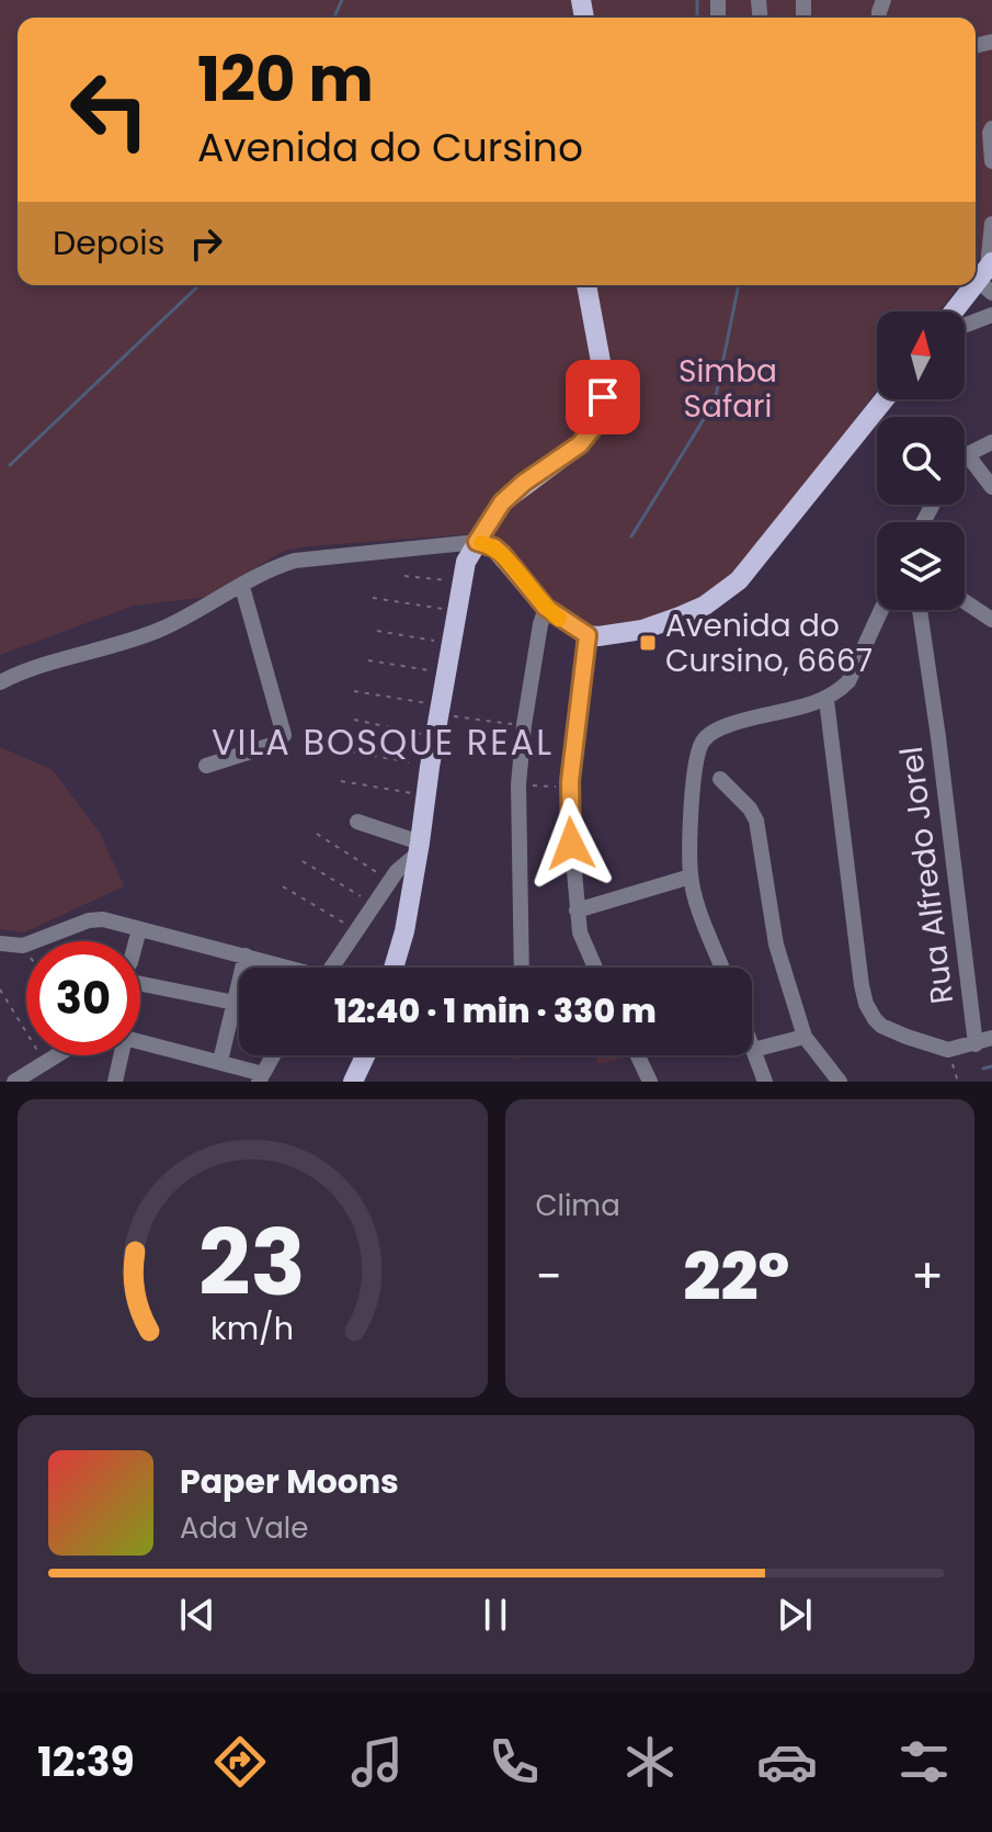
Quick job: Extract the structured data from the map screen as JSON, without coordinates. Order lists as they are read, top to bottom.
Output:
{
  "streets": {
    "street": ["Rua Alfredo Jorel"]
  },
  "districts": ["VILA BOSQUE REAL"],
  "parks": ["Simba Safari"],
  "places": {
    "transit": ["Avenida do Cursino, 6667"]
  },
  "north": "top",
  "page": {
    "turn": ["120 m", "Avenida do Cursino"],
    "then": "Depois",
    "limit": "30",
    "trip": "12:40 · 1 min · 330 m",
    "tile": "Clima",
    "heat": ["−", "22°", "+"],
    "song": ["Paper Moons", "Ada Vale"],
    "tabs": "12:39",
    "gauge": ["23", "km/h"]
  }
}
